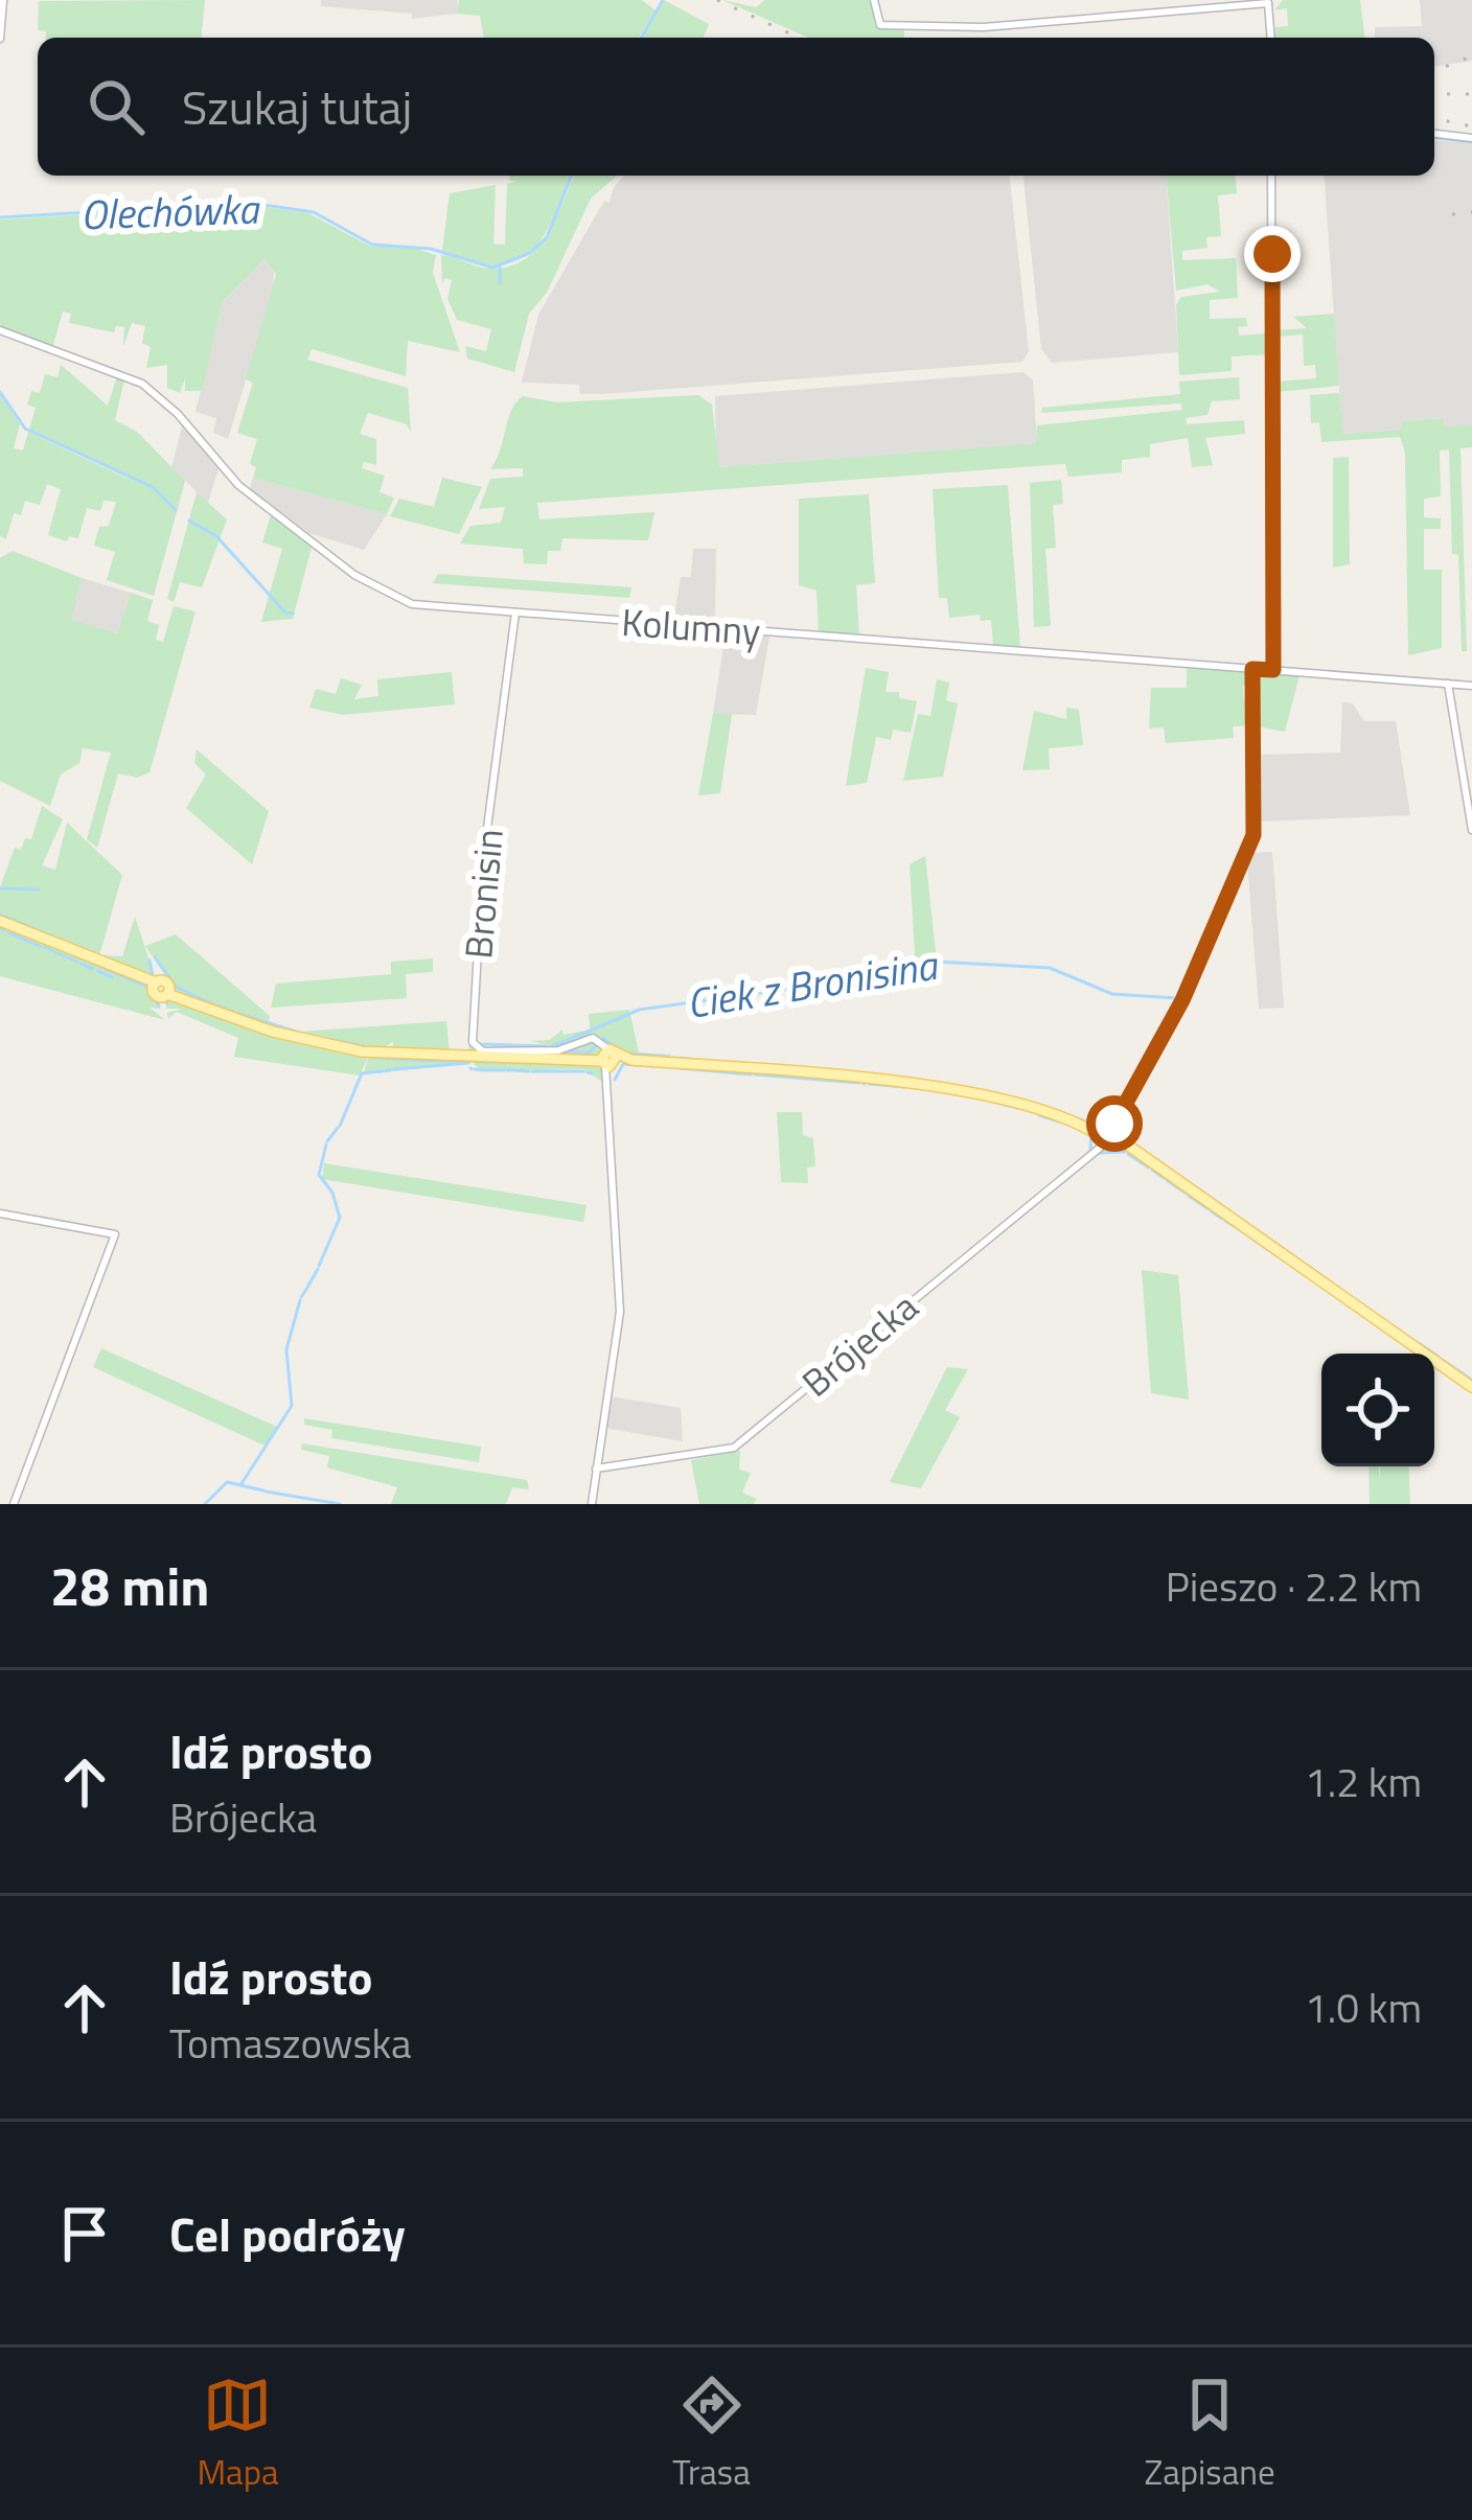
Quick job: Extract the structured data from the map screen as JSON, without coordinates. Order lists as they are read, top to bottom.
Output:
{
  "streets": {
    "street": ["Kolumny", "Bronisin", "Brójecka"]
  },
  "crossings": [
    ["Kolumny", "Bronisin"]
  ],
  "water": ["Olechówka", "Ciek z Bronisina"],
  "page": {
    "search": "Szukaj tutaj",
    "heading": ["28 min", "Pieszo · 2.2 km"],
    "list": [
      ["Idź prosto", "Brójecka", "1.2 km"],
      ["Idź prosto", "Tomaszowska", "1.0 km"],
      "Cel podróży"
    ],
    "nav": ["Mapa", "Trasa", "Zapisane"]
  }
}
